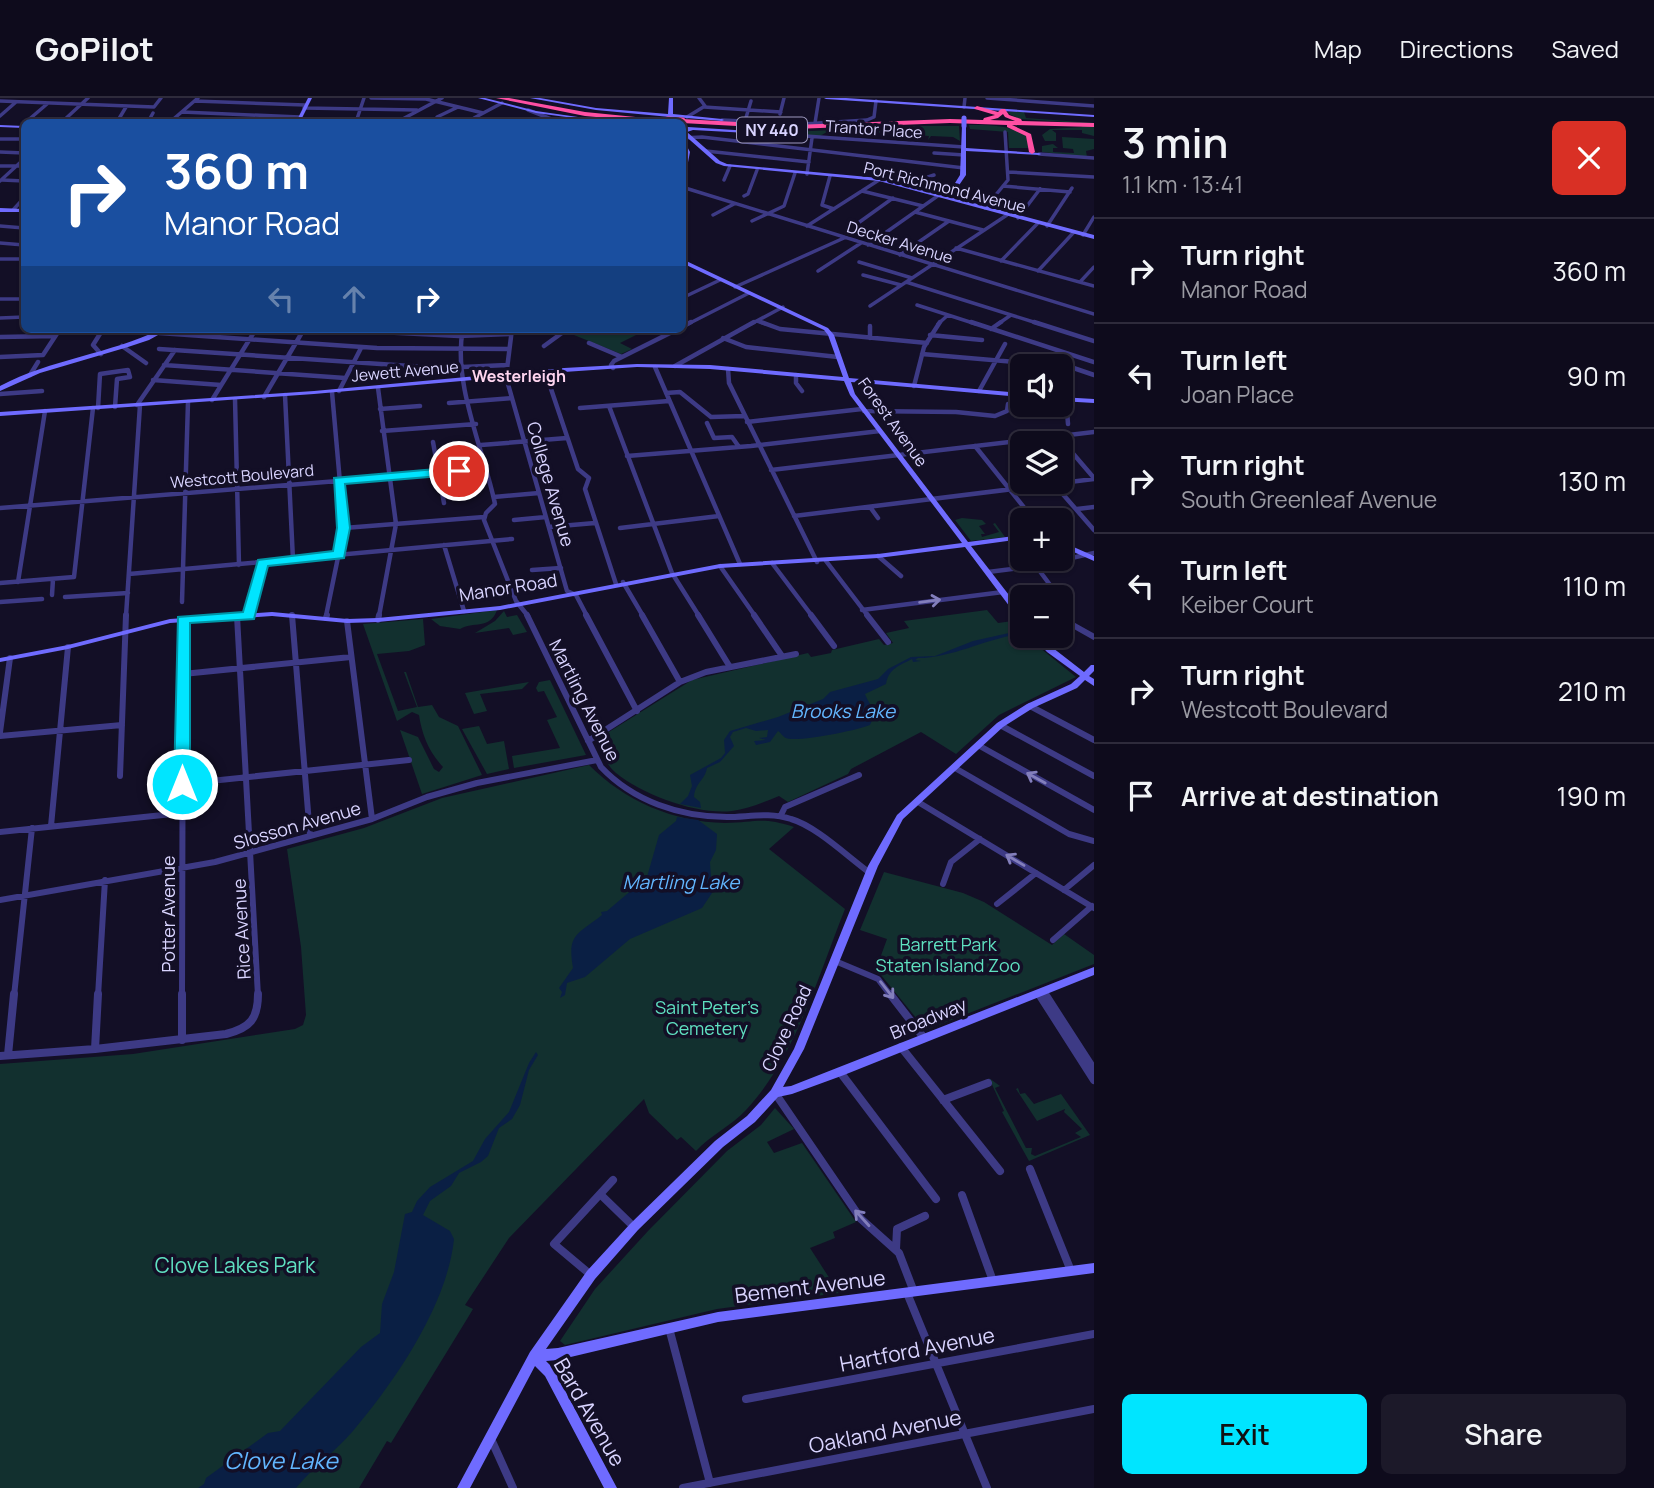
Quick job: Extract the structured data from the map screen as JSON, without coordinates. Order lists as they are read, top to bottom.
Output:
{
  "streets": {
    "highway": ["NY 440"],
    "main road": ["Forest Avenue", "Manor Road"],
    "street": [
      "Trantor Place",
      "Port Richmond Avenue",
      "Decker Avenue",
      "Jewett Avenue",
      "Westcott Boulevard",
      "College Avenue",
      "Martling Avenue",
      "Slosson Avenue",
      "Potter Avenue",
      "Rice Avenue",
      "Broadway",
      "Clove Road",
      "Bement Avenue",
      "Hartford Avenue",
      "Bard Avenue",
      "Oakland Avenue"
    ]
  },
  "crossings": [
    ["Jewett Avenue", "Forest Avenue"],
    ["Jewett Avenue", "College Avenue"],
    ["Forest Avenue", "Manor Road"],
    ["College Avenue", "Manor Road"],
    ["Manor Road", "Martling Avenue"],
    ["Manor Road", "Potter Avenue"],
    ["Manor Road", "Rice Avenue"],
    ["Martling Avenue", "Slosson Avenue"],
    ["Martling Avenue", "Clove Road"],
    ["Slosson Avenue", "Potter Avenue"],
    ["Slosson Avenue", "Rice Avenue"],
    ["Potter Avenue", "Rice Avenue"],
    ["Broadway", "Clove Road"],
    ["Clove Road", "Bement Avenue"],
    ["Clove Road", "Bard Avenue"],
    ["Bement Avenue", "Bard Avenue"]
  ],
  "districts": ["Westerleigh"],
  "water": ["Brooks Lake", "Martling Lake", "Clove Lake"],
  "parks": ["Barrett Park Staten Island Zoo", "Saint Peter’s Cemetery", "Clove Lakes Park"],
  "page": {
    "header": "GoPilot",
    "nav": ["Map", "Directions", "Saved"],
    "heading": ["3 min", "1.1 km · 13:41"],
    "turn": ["360 m", "Manor Road"],
    "list": [
      {
        "name": "Turn right",
        "note": "Manor Road",
        "value": "360 m"
      },
      {
        "name": "Turn left",
        "note": "Joan Place",
        "value": "90 m"
      },
      {
        "name": "Turn right",
        "note": "South Greenleaf Avenue",
        "value": "130 m"
      },
      {
        "name": "Turn left",
        "note": "Keiber Court",
        "value": "110 m"
      },
      {
        "name": "Turn right",
        "note": "Westcott Boulevard",
        "value": "210 m"
      },
      {
        "name": "Arrive at destination",
        "value": "190 m"
      }
    ],
    "map_buttons": ["+", "−"],
    "buttons": ["Exit", "Share"]
  }
}
